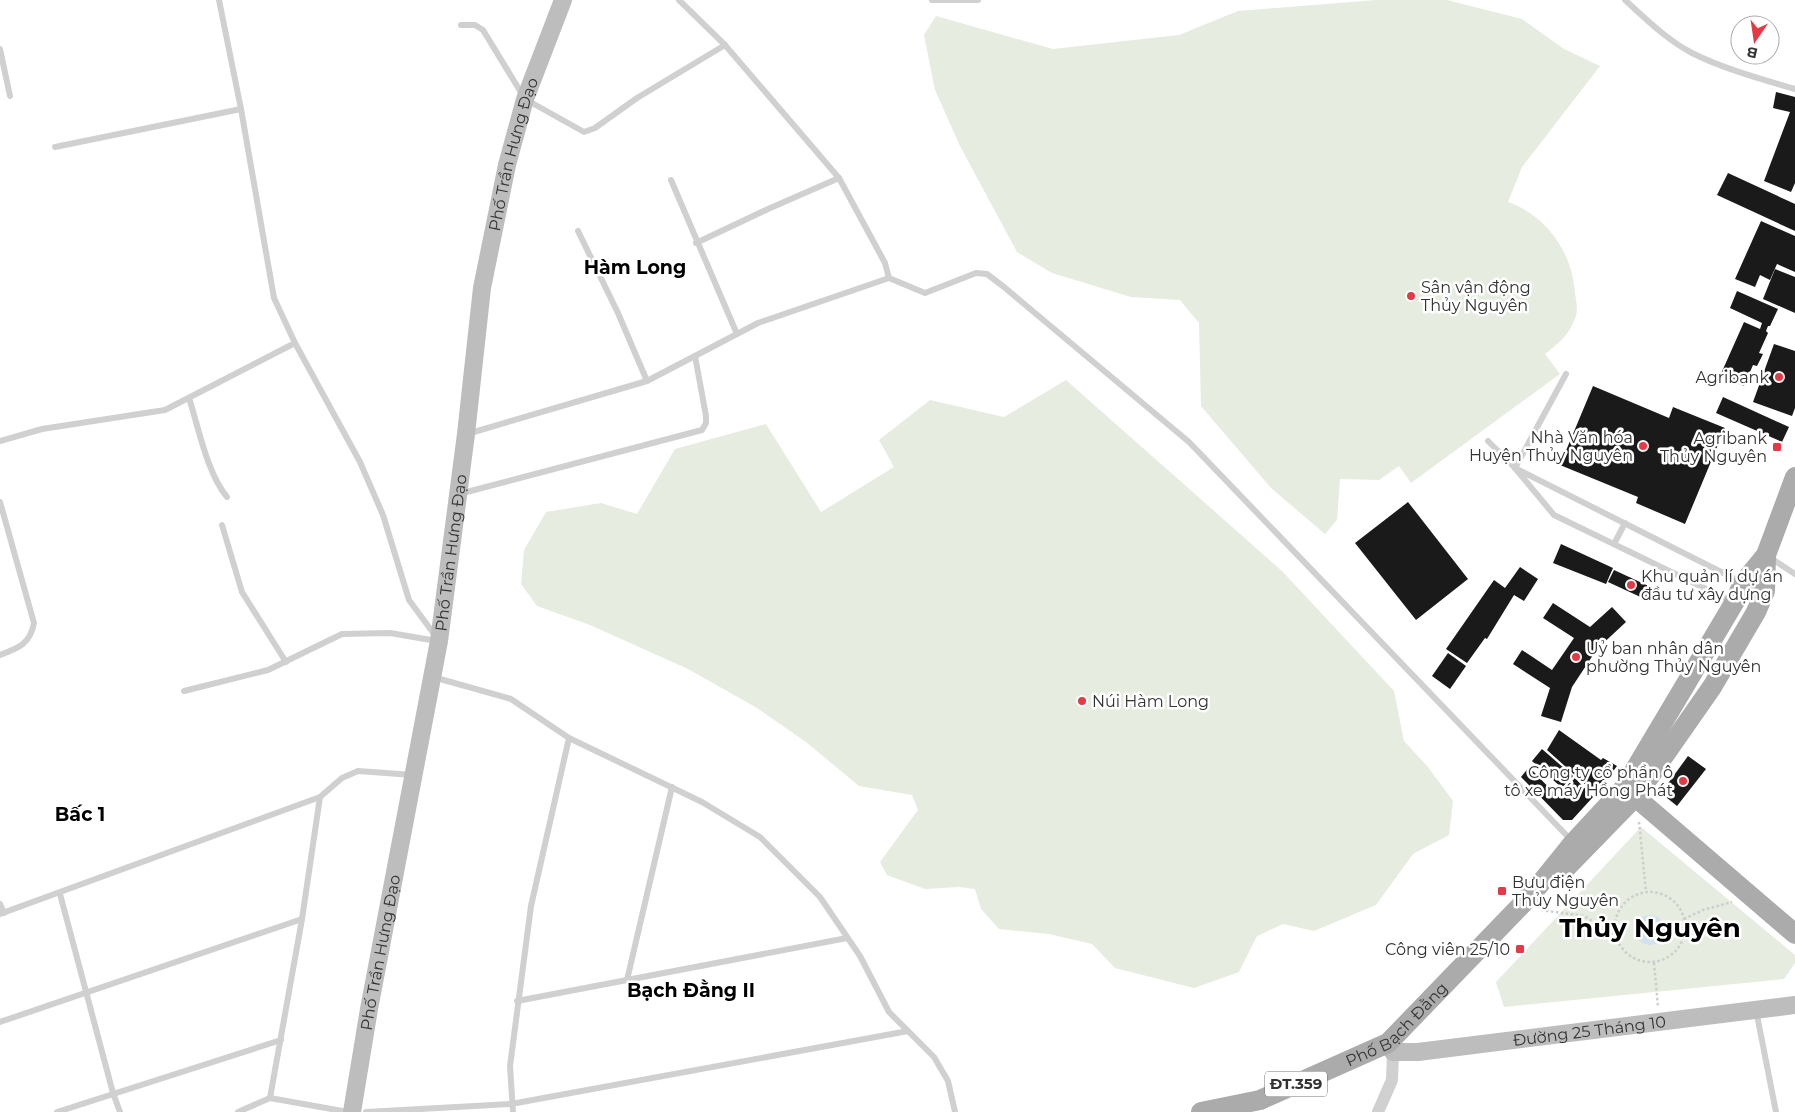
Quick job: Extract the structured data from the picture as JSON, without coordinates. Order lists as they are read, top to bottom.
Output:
{
  "streets": {
    "main road": ["Phố Bạch Đằng", "ĐT.359"],
    "street": ["Phố Trần Hưng Đạo", "Đường 25 Tháng 10"]
  },
  "crossings": [
    ["Phố Bạch Đằng", "Đường 25 Tháng 10"],
    ["Phố Bạch Đằng", "ĐT.359"]
  ],
  "districts": [
    "Hàm Long",
    "Bấc 1",
    "Thủy Nguyên",
    "Bạch Đằng II"
  ],
  "places": {
    "other": [
      "Sân vận động Thủy Nguyên",
      "Agribank",
      "Nhà Văn hóa Huyện Thủy Nguyên",
      "Khu quản lí dự án đầu tư xây dựng",
      "Uỷ ban nhân dân phường Thủy Nguyên",
      "Núi Hàm Long",
      "Công ty cổ phần ô tô xe máy Hồng Phát"
    ],
    "transit": ["Agribank Thủy Nguyên", "Bưu điện Thủy Nguyên", "Công viên 25/10"]
  },
  "north": "bottom"
}
